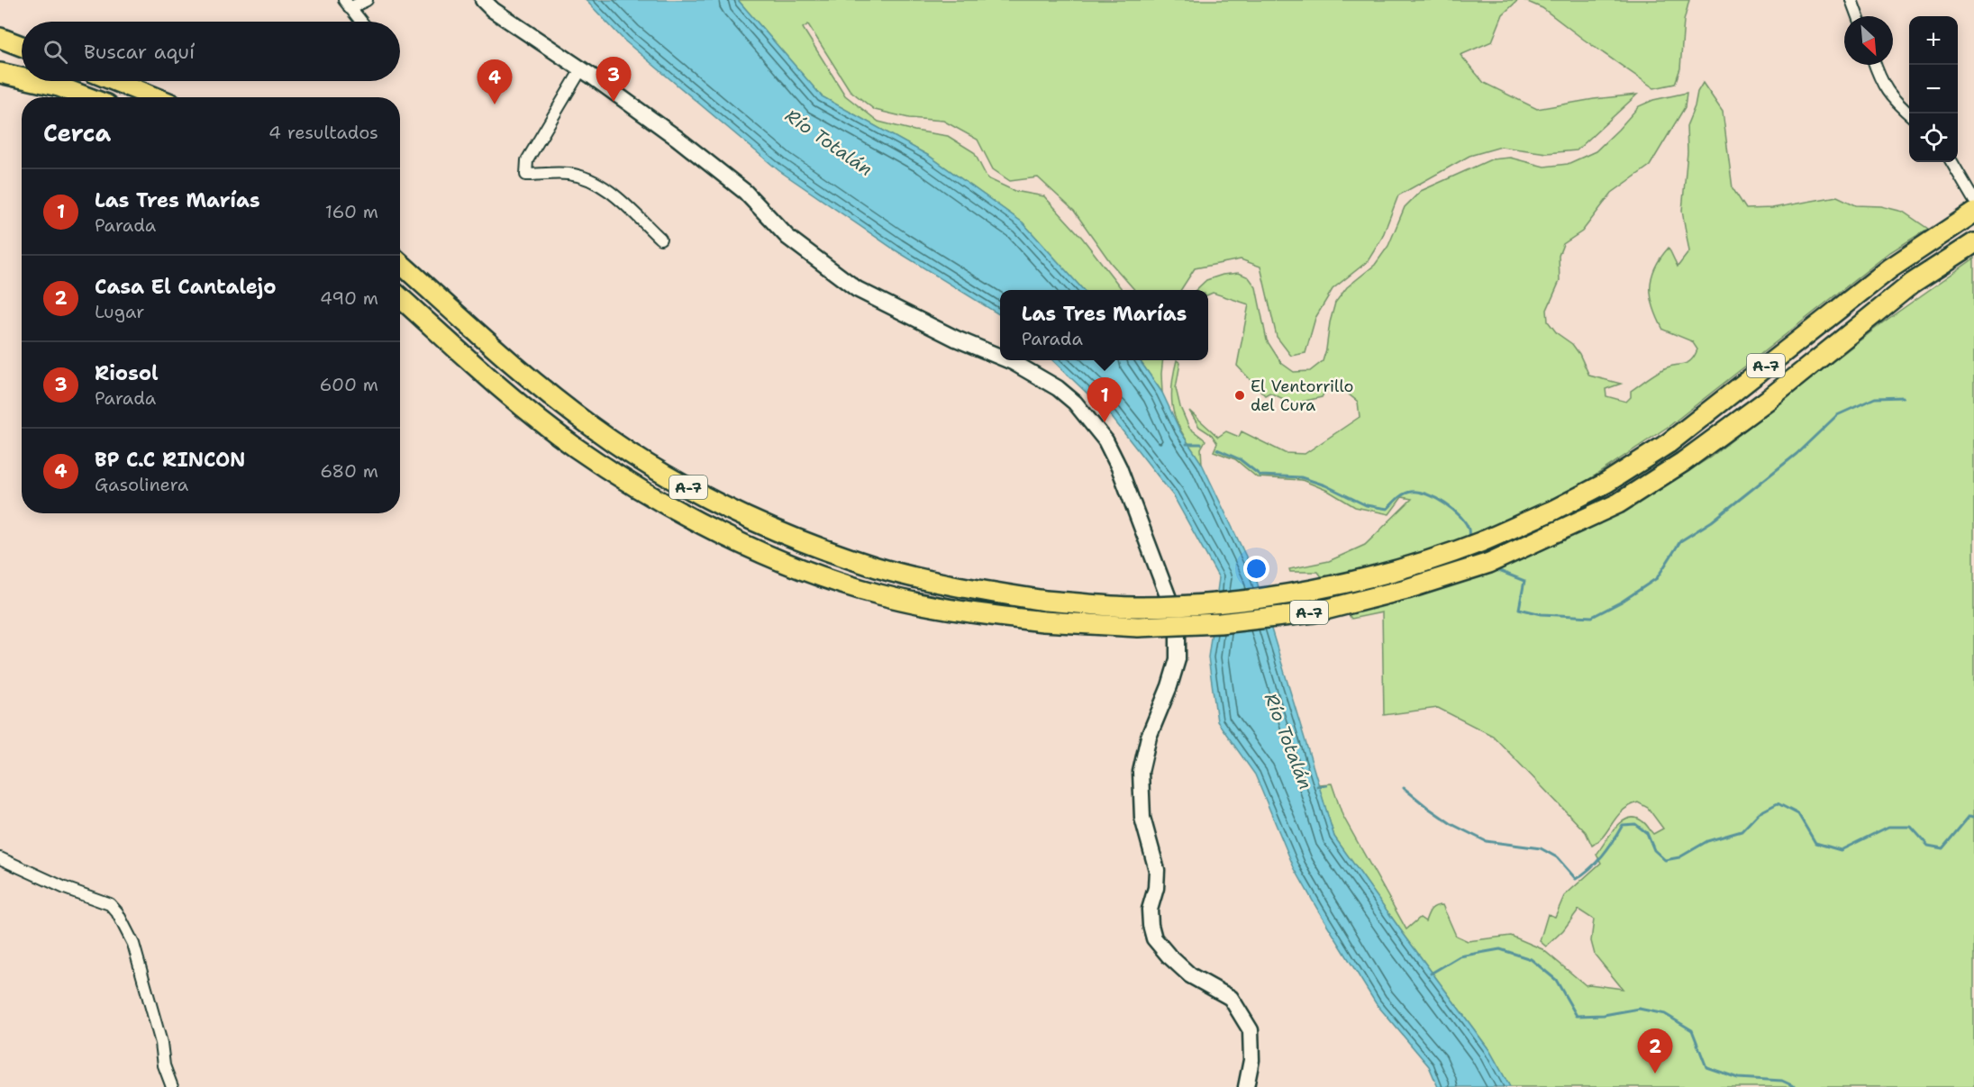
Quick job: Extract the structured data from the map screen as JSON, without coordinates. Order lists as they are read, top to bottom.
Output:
{
  "streets": {
    "highway": ["A-7"]
  },
  "water": ["Río Totalán"],
  "places": ["El Ventorrillo del Cura"],
  "north": "bottom right",
  "page": {
    "map_buttons": ["+", "−"],
    "search": "Buscar aquí",
    "pins": [
      "3",
      "4",
      "1",
      "2"
    ],
    "heading": ["Cerca", "4 resultados"],
    "list": [
      {
        "mark": "1",
        "name": "Las Tres Marías",
        "note": "Parada",
        "value": "160 m"
      },
      {
        "mark": "2",
        "name": "Casa El Cantalejo",
        "note": "Lugar",
        "value": "490 m"
      },
      {
        "mark": "3",
        "name": "Riosol",
        "note": "Parada",
        "value": "600 m"
      },
      {
        "mark": "4",
        "name": "BP C.C RINCON",
        "note": "Gasolinera",
        "value": "680 m"
      }
    ],
    "popup": ["Las Tres Marías", "Parada"]
  }
}
